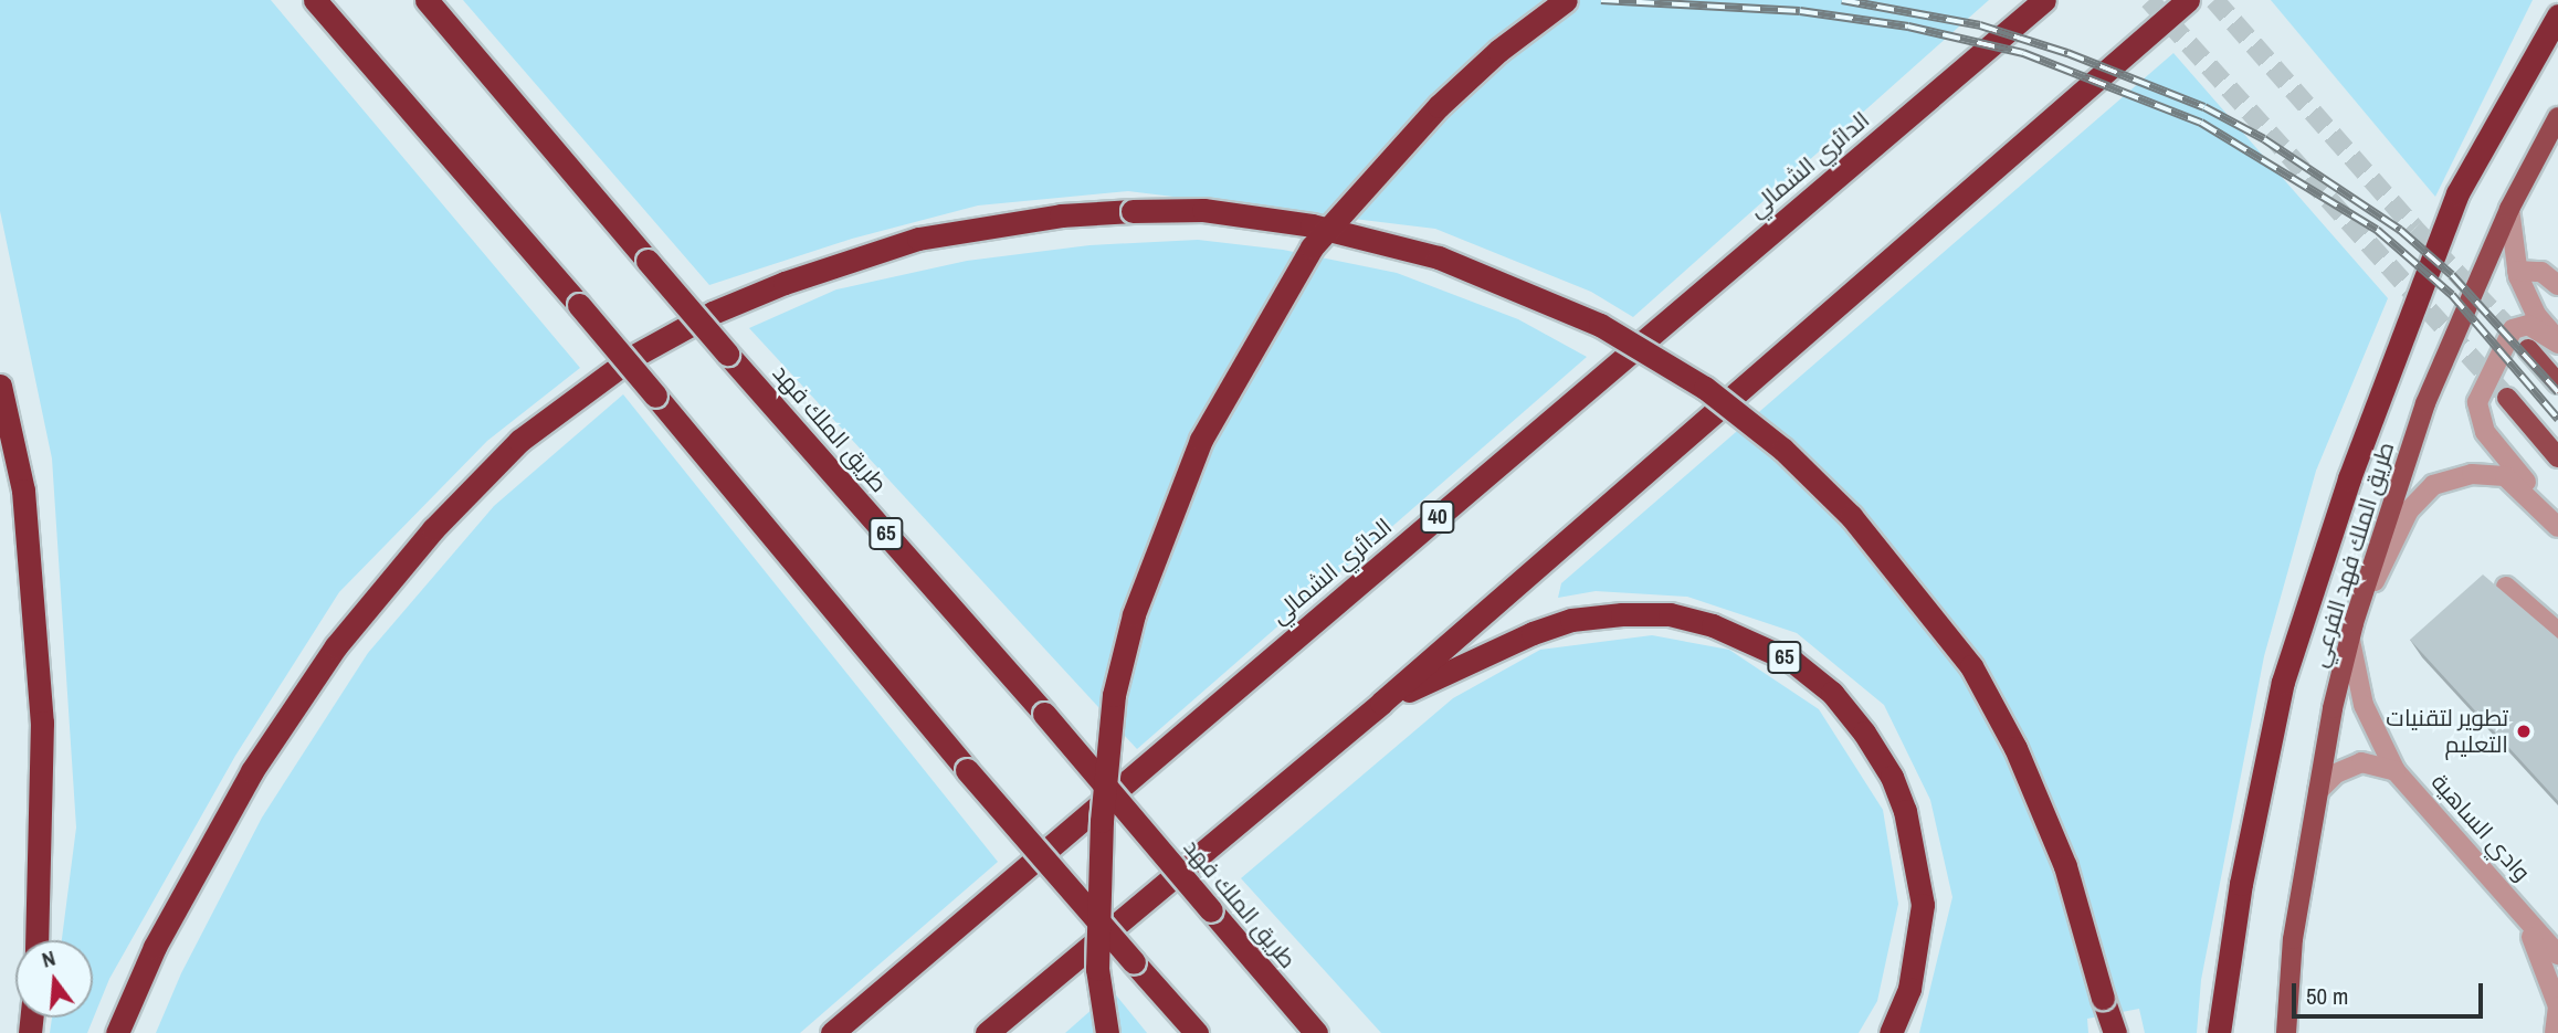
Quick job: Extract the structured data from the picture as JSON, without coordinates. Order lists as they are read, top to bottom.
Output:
{
  "streets": {
    "highway": [
      "الدائري الشمالي",
      "طريق الملك فهد",
      "40",
      "65"
    ],
    "main road": ["طريق الملك فهد الفرعي"],
    "lane": ["وادي الساهية"]
  },
  "crossings": [
    ["طريق الملك فهد", "65"],
    ["طريق الملك فهد الفرعي", "وادي الساهية"]
  ],
  "places": ["تطوير لتقنيات التعليم"],
  "scale_bar": "50 m",
  "north": "top"
}
